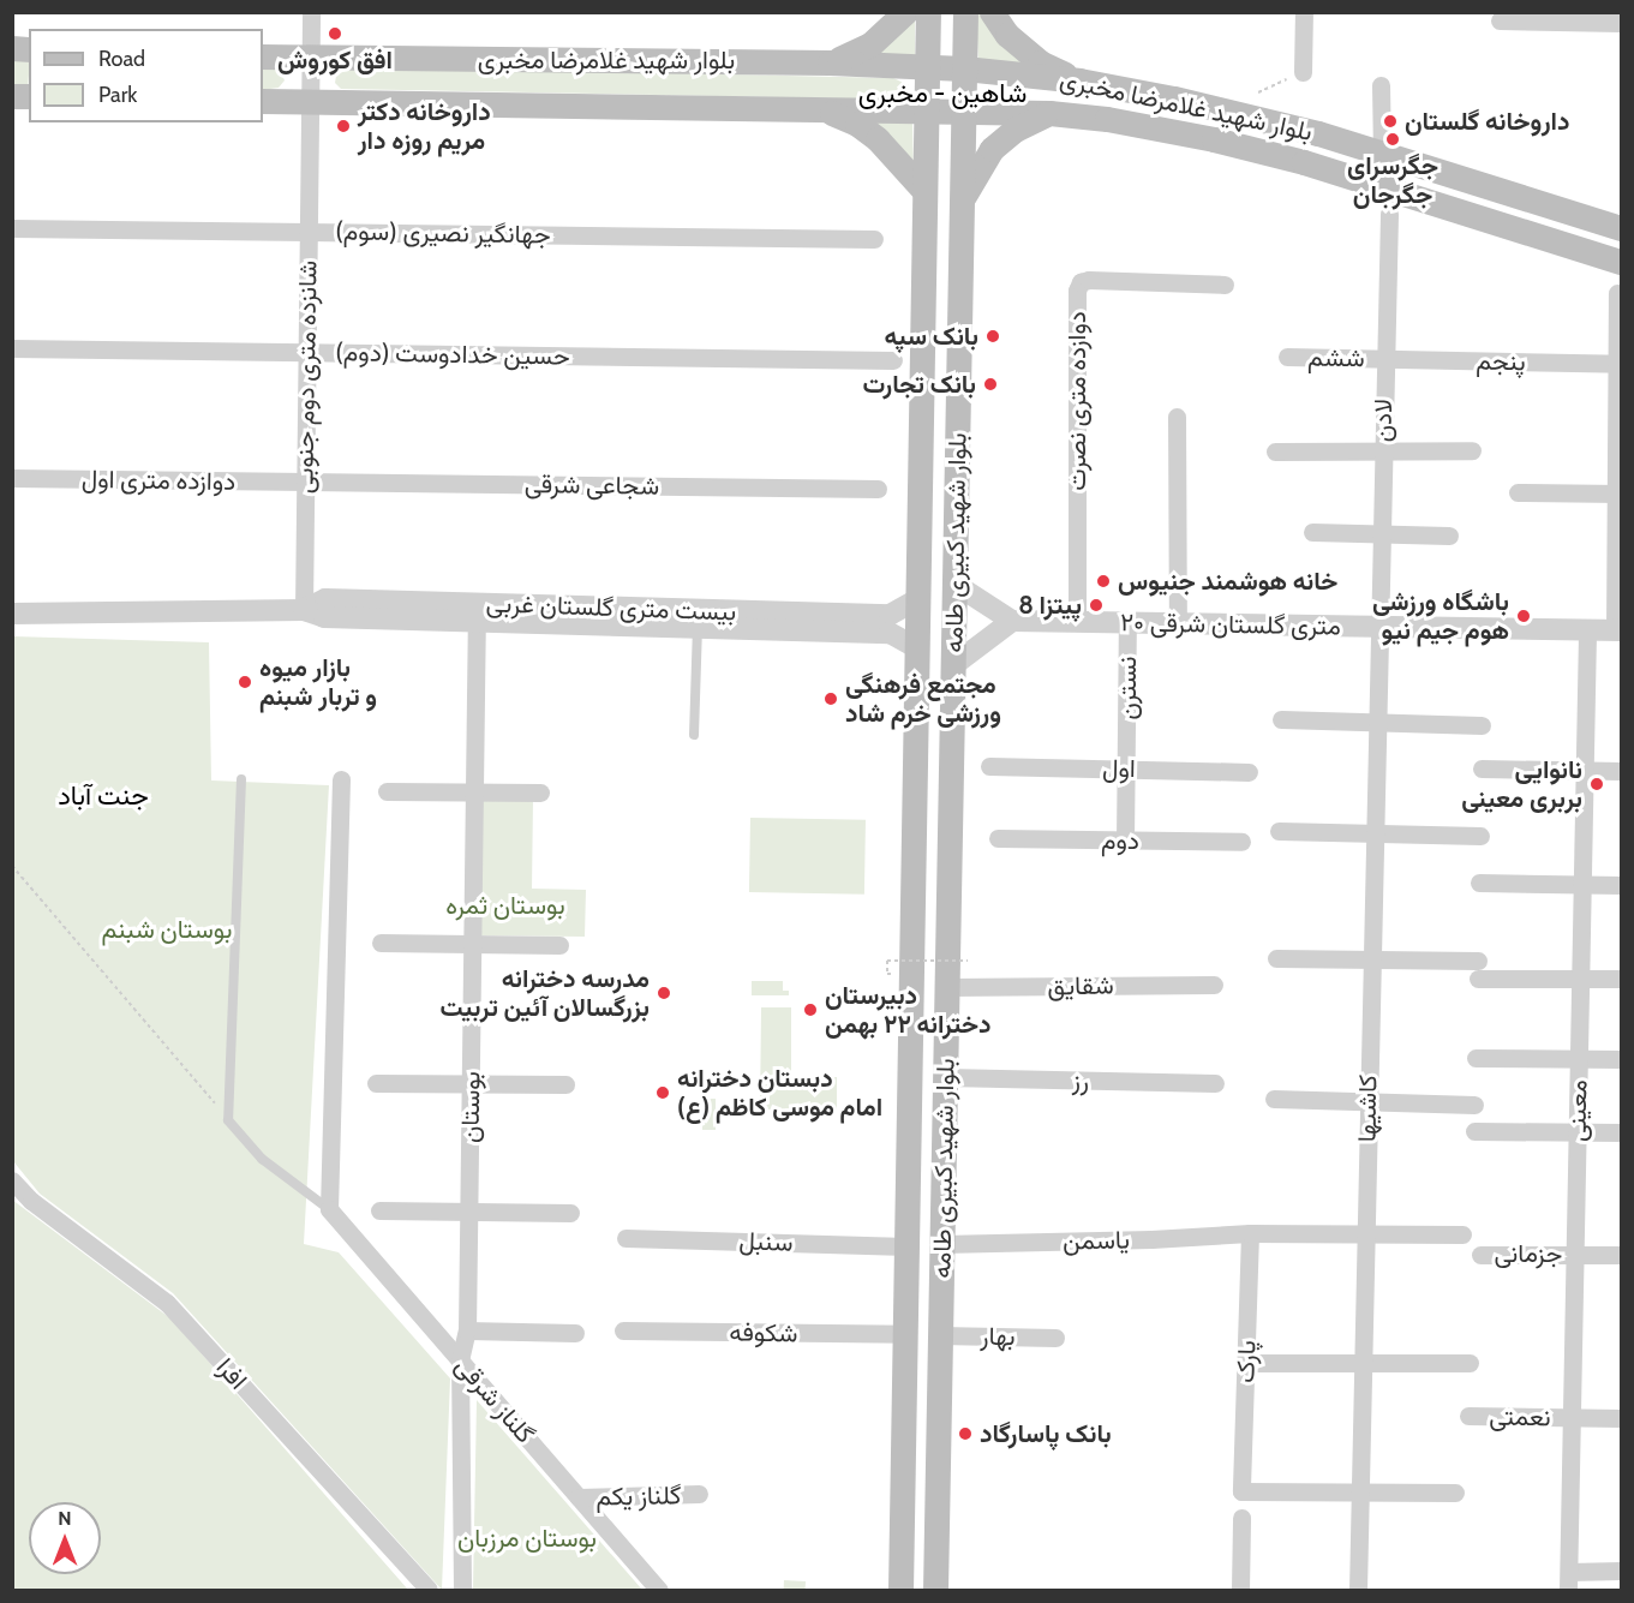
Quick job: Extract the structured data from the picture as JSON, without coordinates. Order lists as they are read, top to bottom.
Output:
{
  "streets": {
    "main road": ["بلوار شهید غلامرضا مخبری", "بلوار شهید کبیری طامه"],
    "street": [
      "جهانگیر نصیری (سوم)",
      "حسین خدادوست (دوم)",
      "ششم",
      "پنجم",
      "شانزده متری دوم جنوبی",
      "دوازده متری نصرت",
      "لادن",
      "دوازده متری اول",
      "شجاعی شرقی",
      "بیست متری گلستان غربی",
      "۲۰ متری گلستان شرقی",
      "نسترن",
      "اول",
      "دوم",
      "شقایق",
      "رز",
      "بوستان",
      "کاشیها",
      "معینی",
      "یاسمن",
      "سنبل",
      "جزمانی",
      "شکوفه",
      "بهار",
      "پارک",
      "افرا",
      "گلناز شرقی",
      "نعمتی",
      "گلناز یکم"
    ]
  },
  "crossings": [
    ["بلوار شهید غلامرضا مخبری", "شانزده متری دوم جنوبی"],
    ["بلوار شهید غلامرضا مخبری", "بلوار شهید کبیری طامه"],
    ["جهانگیر نصیری (سوم)", "شانزده متری دوم جنوبی"],
    ["حسین خدادوست (دوم)", "شانزده متری دوم جنوبی"],
    ["ششم", "پنجم"],
    ["ششم", "لادن"],
    ["پنجم", "لادن"],
    ["شانزده متری دوم جنوبی", "دوازده متری اول"],
    ["شانزده متری دوم جنوبی", "شجاعی شرقی"],
    ["شانزده متری دوم جنوبی", "بیست متری گلستان غربی"],
    ["دوازده متری نصرت", "۲۰ متری گلستان شرقی"],
    ["لادن", "۲۰ متری گلستان شرقی"],
    ["لادن", "کاشیها"],
    ["دوازده متری اول", "شجاعی شرقی"],
    ["بلوار شهید کبیری طامه", "بیست متری گلستان غربی"],
    ["بلوار شهید کبیری طامه", "شقایق"],
    ["بلوار شهید کبیری طامه", "رز"],
    ["بلوار شهید کبیری طامه", "یاسمن"],
    ["بلوار شهید کبیری طامه", "سنبل"],
    ["بلوار شهید کبیری طامه", "شکوفه"],
    ["بلوار شهید کبیری طامه", "بهار"],
    ["بیست متری گلستان غربی", "بوستان"],
    ["۲۰ متری گلستان شرقی", "نسترن"],
    ["۲۰ متری گلستان شرقی", "کاشیها"],
    ["۲۰ متری گلستان شرقی", "معینی"],
    ["نسترن", "اول"],
    ["نسترن", "دوم"],
    ["بوستان", "گلناز شرقی"],
    ["کاشیها", "یاسمن"],
    ["کاشیها", "پارک"],
    ["معینی", "جزمانی"],
    ["معینی", "نعمتی"],
    ["یاسمن", "پارک"],
    ["گلناز شرقی", "گلناز یکم"]
  ],
  "districts": ["شاهین - مخبری", "جنت آباد"],
  "parks": ["بوستان ثمره", "بوستان شبنم", "بوستان مرزبان"],
  "places": [
    "افق کوروش",
    "داروخانه گلستان",
    "داروخانه دکتر مریم روزه دار",
    "جگرسرای جگرجان",
    "بانک سپه",
    "بانک تجارت",
    "خانه هوشمند جنیوس",
    "پیتزا 8",
    "باشگاه ورزشی هوم جیم نیو",
    "بازار میوه و تربار شبنم",
    "مجتمع فرهنگی ورزشی خرم شاد",
    "نانوایی بربری معینی",
    "مدرسه دخترانه بزرگسالان آئین تربیت",
    "دبیرستان دخترانه ۲۲ بهمن",
    "دبستان دخترانه امام موسی کاظم (ع)",
    "بانک پاسارگاد"
  ],
  "legend": ["Road", "Park"],
  "north": "top"
}
